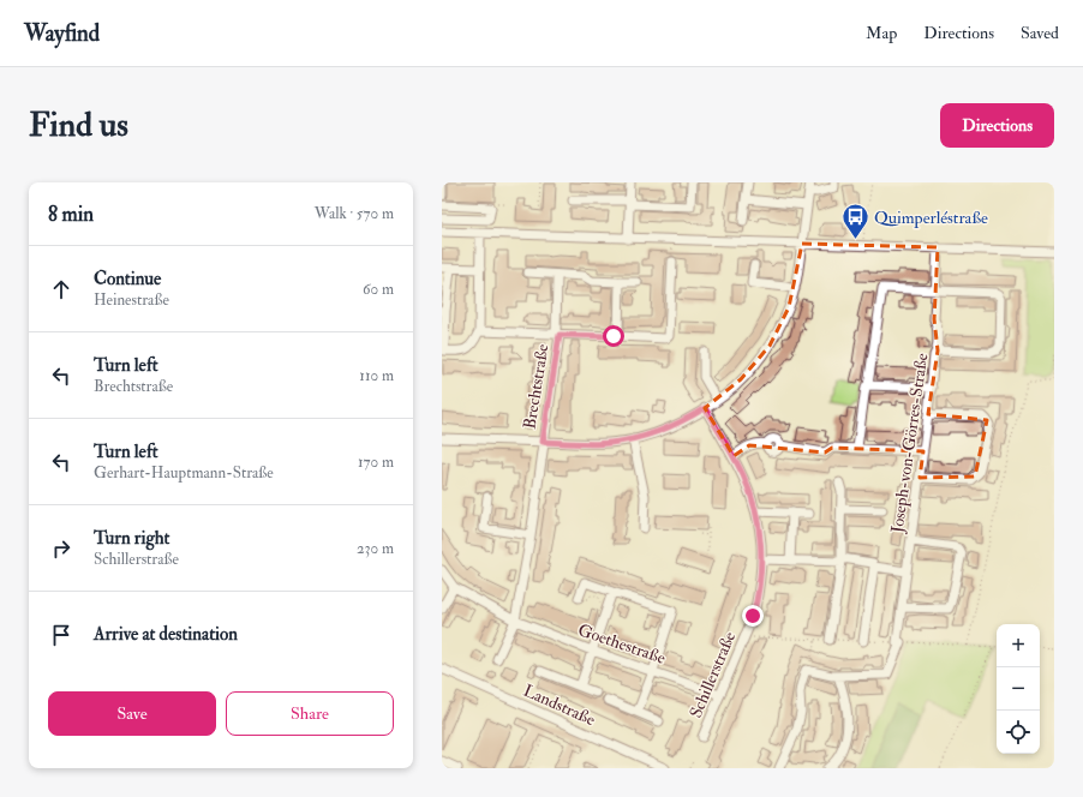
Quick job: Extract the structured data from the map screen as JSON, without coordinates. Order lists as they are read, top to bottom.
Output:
{
  "streets": {
    "street": [
      "Brechtstraße",
      "Joseph-von-Görres-Straße",
      "Goethestraße",
      "Schillerstraße",
      "Landstraße"
    ]
  },
  "crossings": [
    ["Brechtstraße", "Goethestraße"],
    ["Goethestraße", "Schillerstraße"]
  ],
  "places": {
    "bus stop": ["Quimperléstraße"]
  },
  "page": {
    "header": "Wayfind",
    "nav": ["Map", "Directions", "Saved"],
    "buttons": [
      "Directions",
      ["Save", "Share"]
    ],
    "title": "Find us",
    "heading": ["8 min", "Walk · 570 m"],
    "list": [
      ["Continue", "Heinestraße", "60 m"],
      ["Turn left", "Brechtstraße", "110 m"],
      ["Turn left", "Gerhart-Hauptmann-Straße", "170 m"],
      ["Turn right", "Schillerstraße", "230 m"],
      "Arrive at destination"
    ],
    "map_buttons": ["+", "−"]
  }
}
